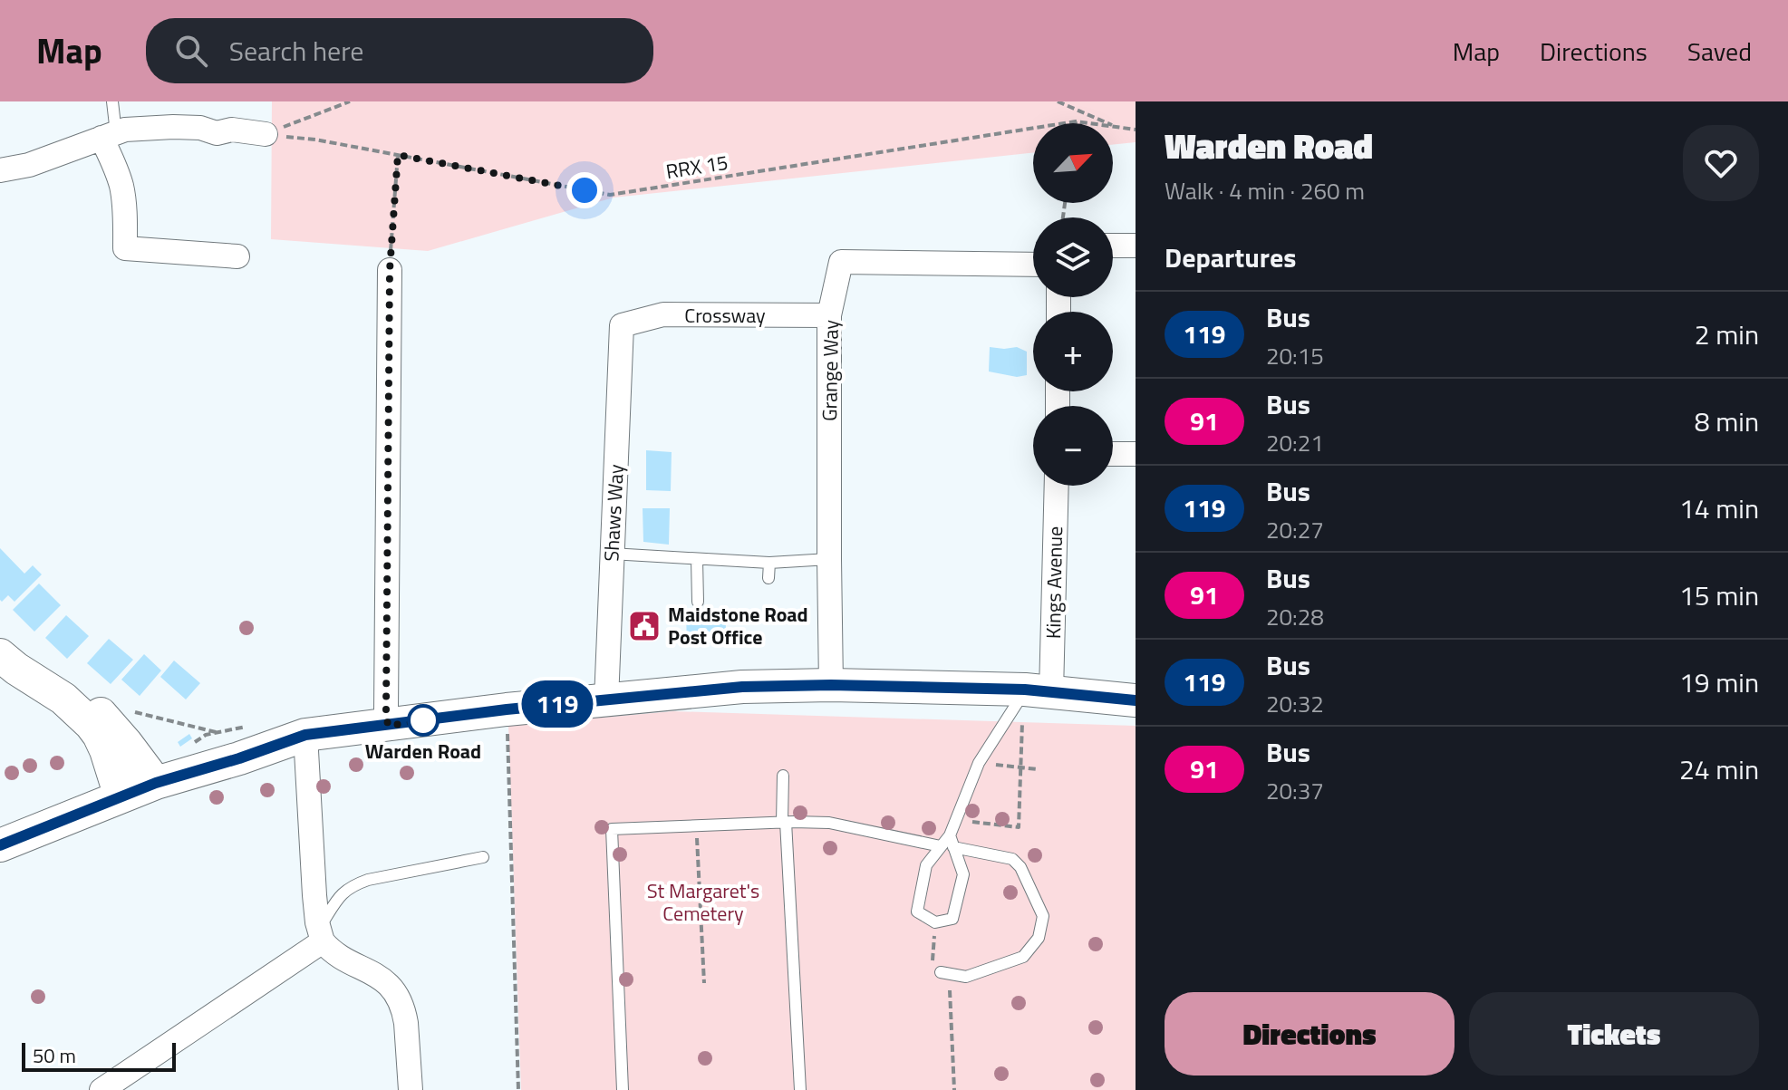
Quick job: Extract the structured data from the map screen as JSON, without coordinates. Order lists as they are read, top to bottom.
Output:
{
  "streets": {
    "street": [
      "Crossway",
      "Grange Way",
      "Shaws Way",
      "Kings Avenue"
    ],
    "path": ["RRX 15"]
  },
  "crossings": [
    ["Crossway", "Grange Way"],
    ["Crossway", "Shaws Way"]
  ],
  "parks": ["St Margaret's Cemetery"],
  "places": {
    "public building": ["Maidstone Road Post Office"],
    "other": ["Warden Road"]
  },
  "lines": ["bus line 119"],
  "scale_bar": "50 m",
  "north": "top right",
  "page": {
    "header": "Map",
    "search": "Search here",
    "nav": ["Map", "Directions", "Saved"],
    "on_map": "119",
    "heading": [
      ["Warden Road", "Walk · 4 min · 260 m"],
      "Departures"
    ],
    "map_buttons": ["+", "−"],
    "list": [
      {
        "mark": "119",
        "name": "Bus",
        "note": "20:15",
        "value": "2 min"
      },
      {
        "mark": "91",
        "name": "Bus",
        "note": "20:21",
        "value": "8 min"
      },
      {
        "mark": "119",
        "name": "Bus",
        "note": "20:27",
        "value": "14 min"
      },
      {
        "mark": "91",
        "name": "Bus",
        "note": "20:28",
        "value": "15 min"
      },
      {
        "mark": "119",
        "name": "Bus",
        "note": "20:32",
        "value": "19 min"
      },
      {
        "mark": "91",
        "name": "Bus",
        "note": "20:37",
        "value": "24 min"
      }
    ],
    "buttons": ["Directions", "Tickets"],
    "scale": "50 m"
  }
}
